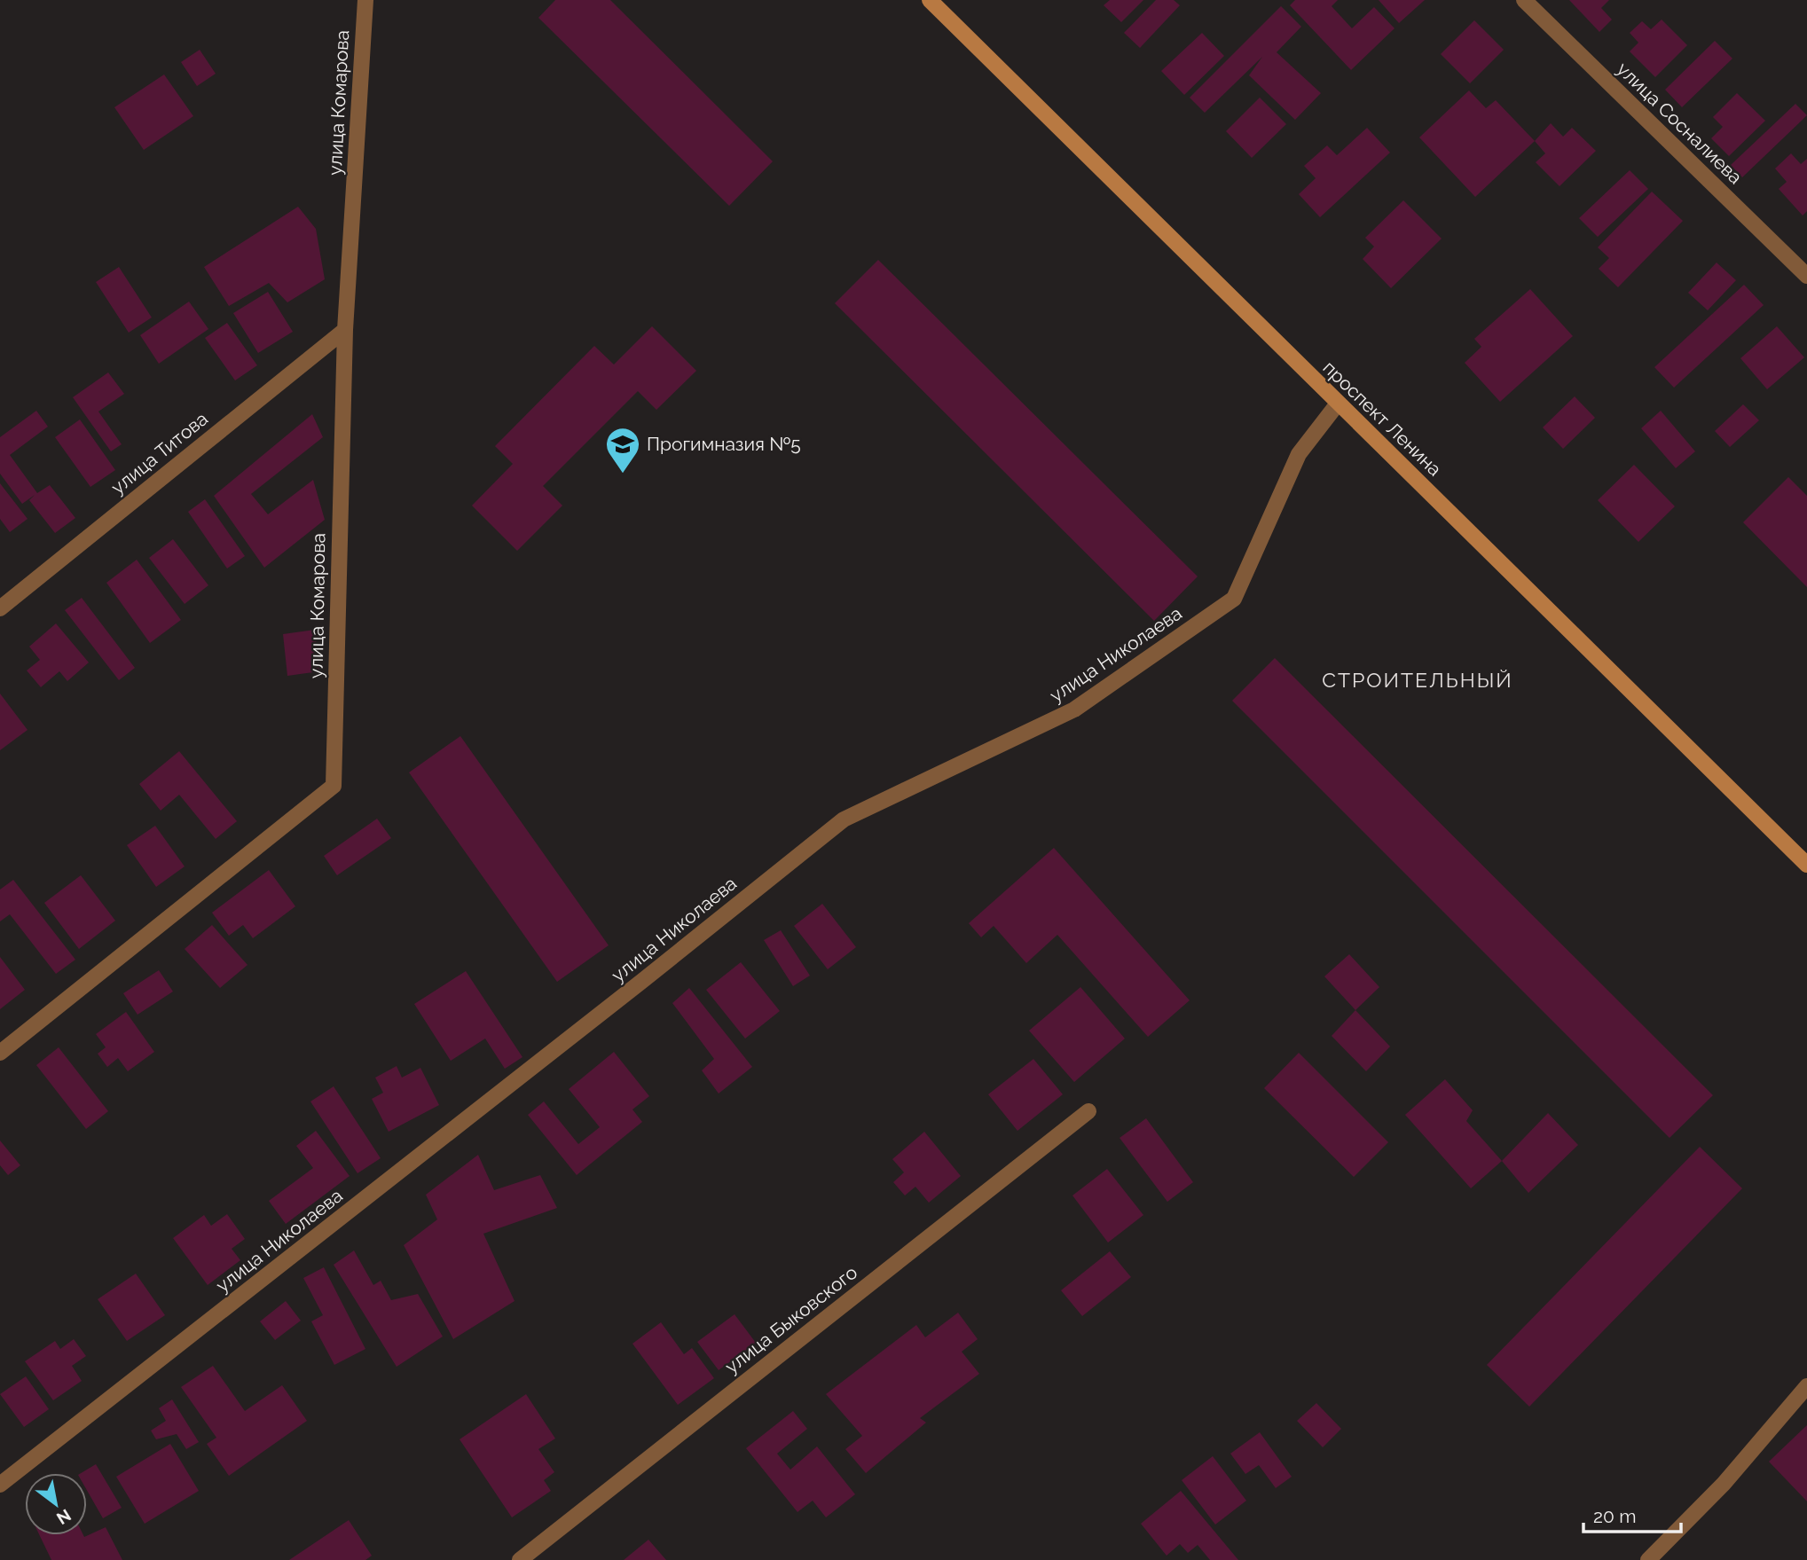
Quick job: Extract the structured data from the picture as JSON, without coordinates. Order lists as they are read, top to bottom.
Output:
{
  "streets": {
    "main road": ["проспект Ленина"],
    "street": [
      "улица Комарова",
      "улица Сосналиева",
      "улица Титова",
      "улица Николаева",
      "улица Быковского"
    ]
  },
  "crossings": [
    ["улица Комарова", "улица Титова"],
    ["проспект Ленина", "улица Николаева"]
  ],
  "districts": ["СТРОИТЕЛЬНЫЙ"],
  "places": {
    "school or university": ["Прогимназия №5"]
  },
  "scale_bar": "20 m",
  "north": "bottom right"
}
